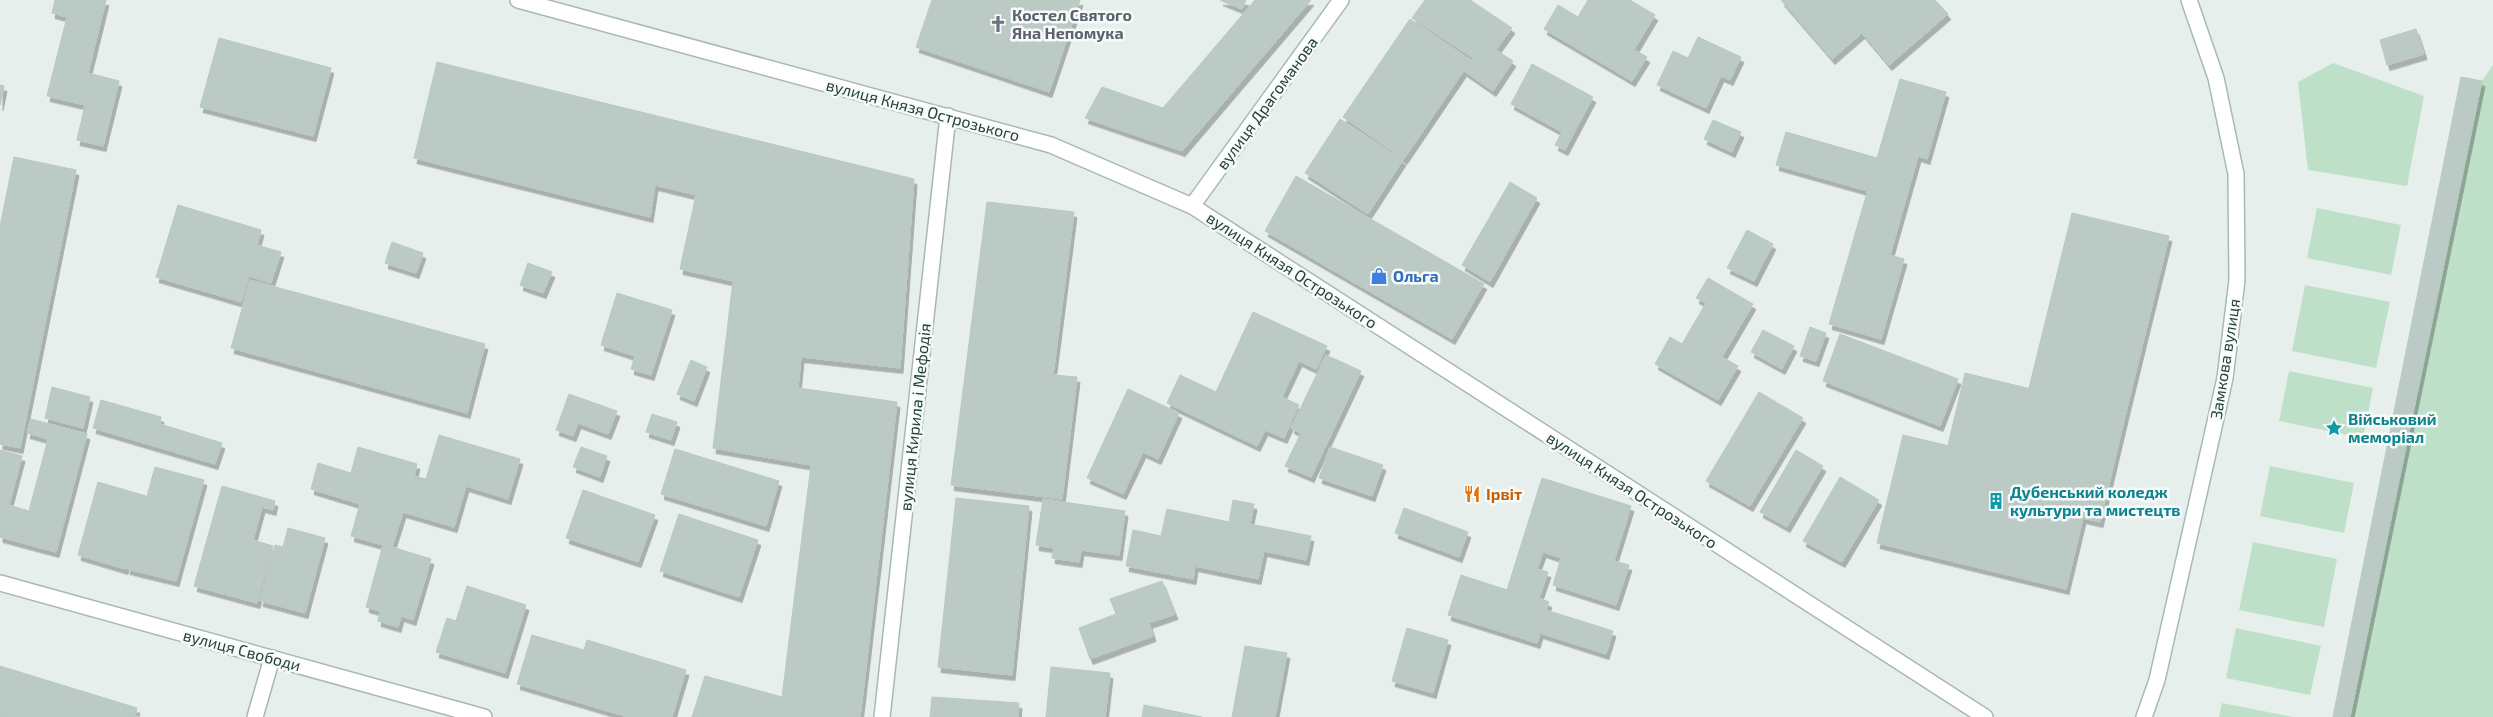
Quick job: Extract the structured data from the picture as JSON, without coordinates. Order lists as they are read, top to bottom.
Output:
{
  "streets": {
    "street": [
      "вулиця Драгоманова",
      "вулиця Князя Острозького",
      "Замкова вулиця",
      "вулиця Кирила і Мефодія",
      "вулиця Свободи"
    ]
  },
  "crossings": [
    ["вулиця Драгоманова", "вулиця Князя Острозького"],
    ["вулиця Князя Острозького", "вулиця Кирила і Мефодія"]
  ],
  "places": {
    "church": ["Костел Святого Яна Непомука"],
    "shop": ["Ольга"],
    "place": ["Військовий меморіал"],
    "restaurant": ["Ірвіт"],
    "building": ["Дубенський коледж культури та мистецтв"]
  }
}
